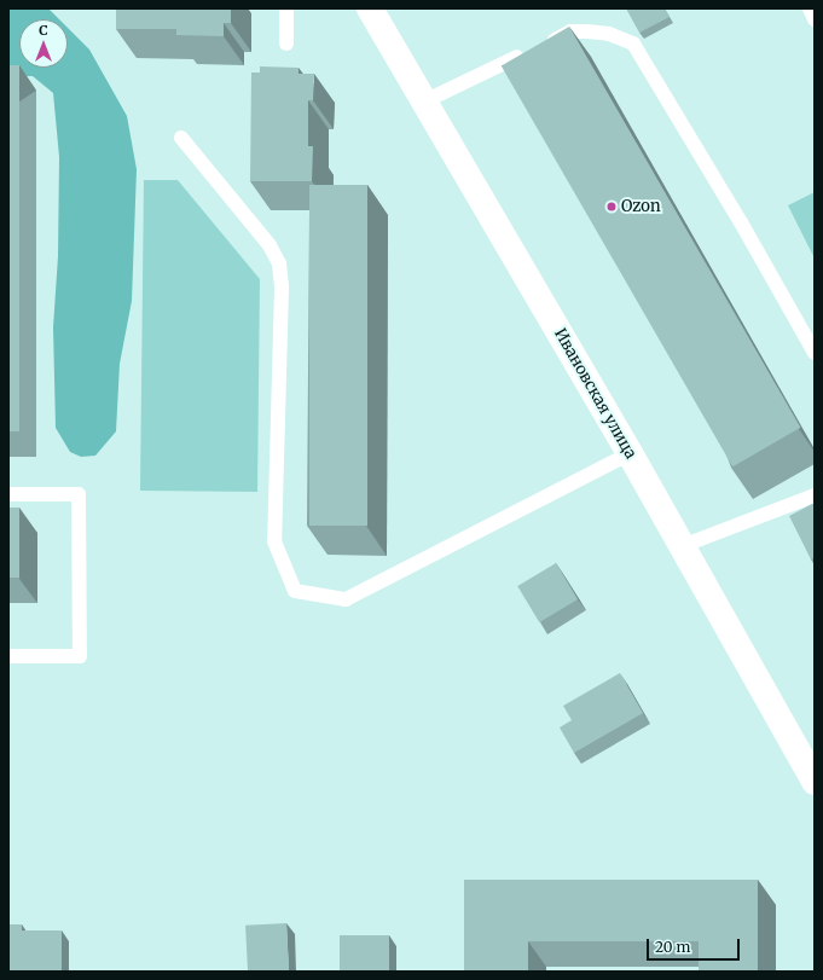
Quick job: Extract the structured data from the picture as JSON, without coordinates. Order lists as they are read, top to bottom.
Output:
{
  "streets": {
    "street": ["Ивановская улица"]
  },
  "places": ["Ozon"],
  "scale_bar": "20 m",
  "north": "top"
}
